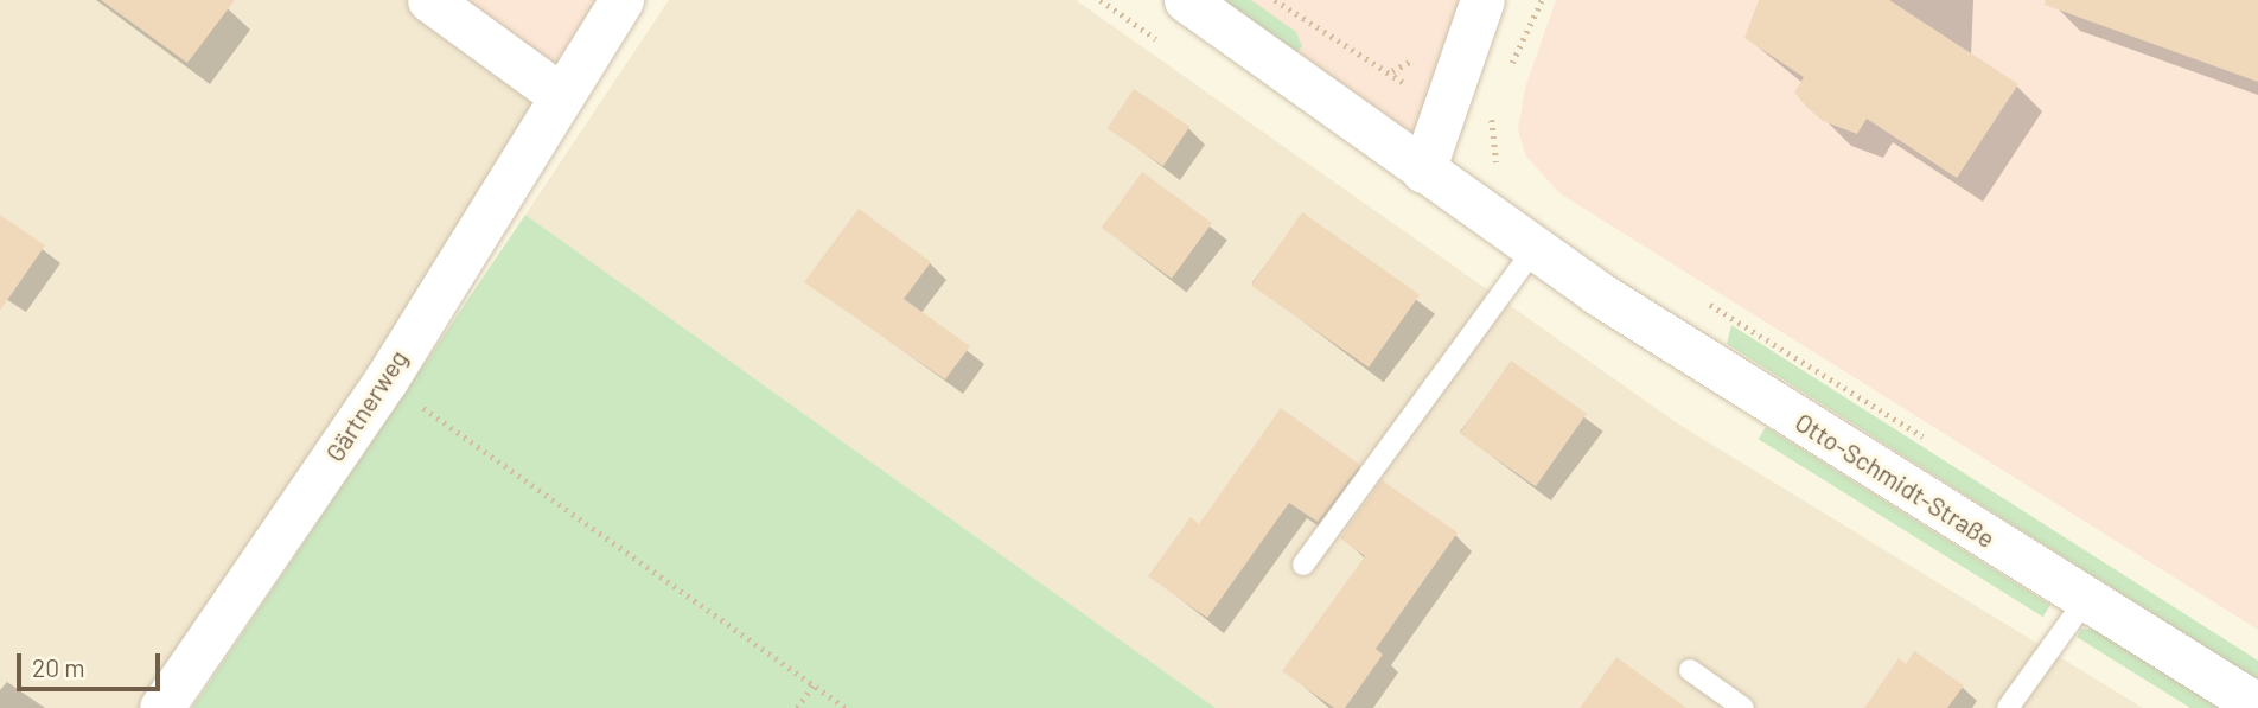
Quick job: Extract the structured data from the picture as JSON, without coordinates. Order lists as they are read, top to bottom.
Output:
{
  "streets": {
    "street": ["Gärtnerweg", "Otto-Schmidt-Straße"]
  },
  "scale_bar": "20 m"
}
